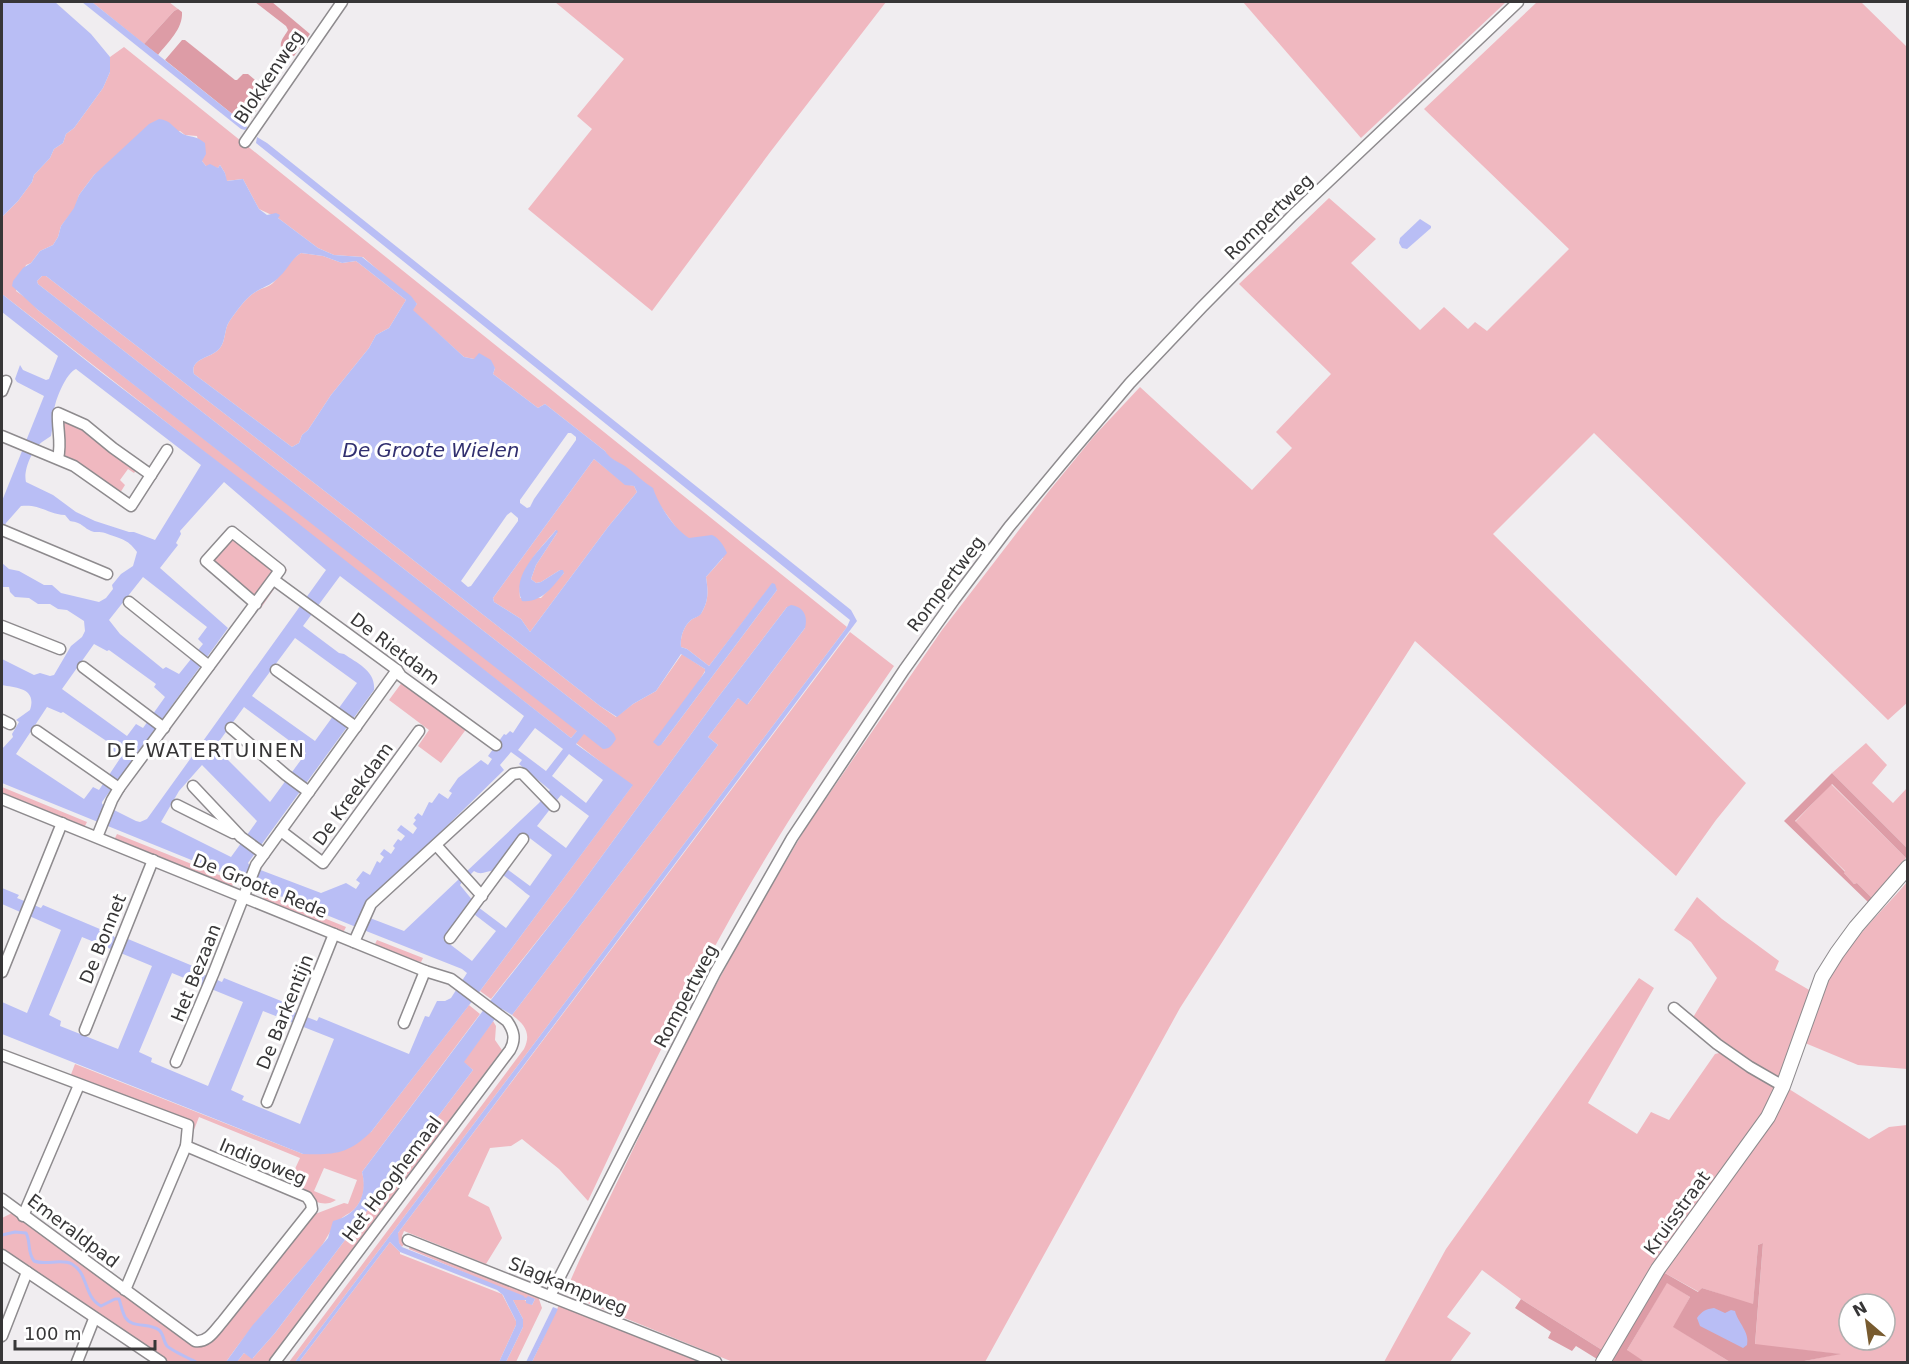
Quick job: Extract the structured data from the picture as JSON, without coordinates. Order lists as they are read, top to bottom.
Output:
{
  "streets": {
    "street": [
      "Blokkenweg",
      "Rompertweg",
      "De Rietdam",
      "De Kreekdam",
      "De Groote Rede",
      "De Bonnet",
      "Het Bezaan",
      "De Barkentijn",
      "Indigoweg",
      "Het Hooghemaal",
      "Kruisstraat",
      "Emeraldpad",
      "Slagkampweg"
    ]
  },
  "crossings": [
    ["Rompertweg", "Slagkampweg"],
    ["De Rietdam", "Het Bezaan"],
    ["De Kreekdam", "Het Bezaan"],
    ["De Groote Rede", "De Bonnet"],
    ["De Groote Rede", "Het Bezaan"],
    ["De Groote Rede", "De Barkentijn"],
    ["De Groote Rede", "Het Hooghemaal"],
    ["Indigoweg", "Emeraldpad"]
  ],
  "districts": ["DE WATERTUINEN"],
  "water": ["De Groote Wielen"],
  "scale_bar": "100 m",
  "north": "top left"
}
